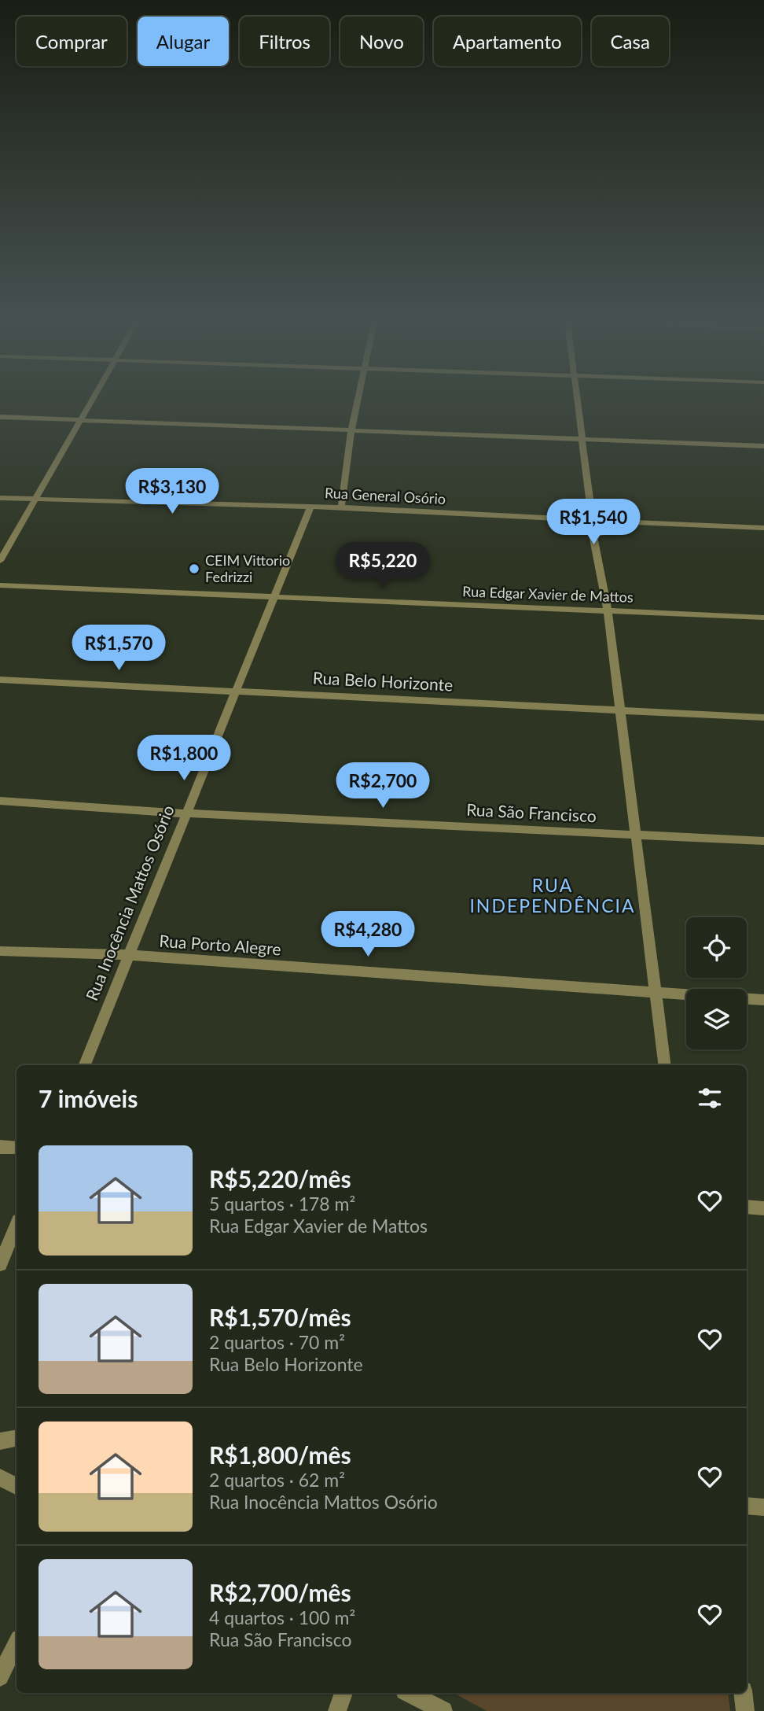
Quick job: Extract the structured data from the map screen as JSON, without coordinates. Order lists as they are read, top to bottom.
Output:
{
  "streets": {
    "street": [
      "Rua General Osório",
      "Rua Edgar Xavier de Mattos",
      "Rua Belo Horizonte",
      "Rua São Francisco",
      "Rua Inocência Mattos Osório",
      "Rua Porto Alegre"
    ]
  },
  "crossings": [
    ["Rua General Osório", "Rua Inocência Mattos Osório"],
    ["Rua Edgar Xavier de Mattos", "Rua Inocência Mattos Osório"],
    ["Rua Belo Horizonte", "Rua Inocência Mattos Osório"],
    ["Rua São Francisco", "Rua Inocência Mattos Osório"],
    ["Rua Inocência Mattos Osório", "Rua Porto Alegre"]
  ],
  "districts": ["RUA INDEPENDÊNCIA"],
  "places": ["CEIM Vittorio Fedrizzi"],
  "page": {
    "chip": [
      "Comprar",
      "Alugar",
      "Filtros",
      "Novo",
      "Apartamento",
      "Casa"
    ],
    "price": [
      "R$3,130",
      "R$1,540",
      "R$5,220",
      "R$1,570",
      "R$1,800",
      "R$2,700",
      "R$4,280"
    ],
    "heading": "7 imóveis",
    "list": [
      {
        "name": "R$5,220/mês",
        "note": "5 quartos · 178 m² · Rua Edgar Xavier de Mattos"
      },
      {
        "name": "R$1,570/mês",
        "note": "2 quartos · 70 m² · Rua Belo Horizonte"
      },
      {
        "name": "R$1,800/mês",
        "note": "2 quartos · 62 m² · Rua Inocência Mattos Osório"
      },
      {
        "name": "R$2,700/mês",
        "note": "4 quartos · 100 m² · Rua São Francisco"
      }
    ]
  }
}
